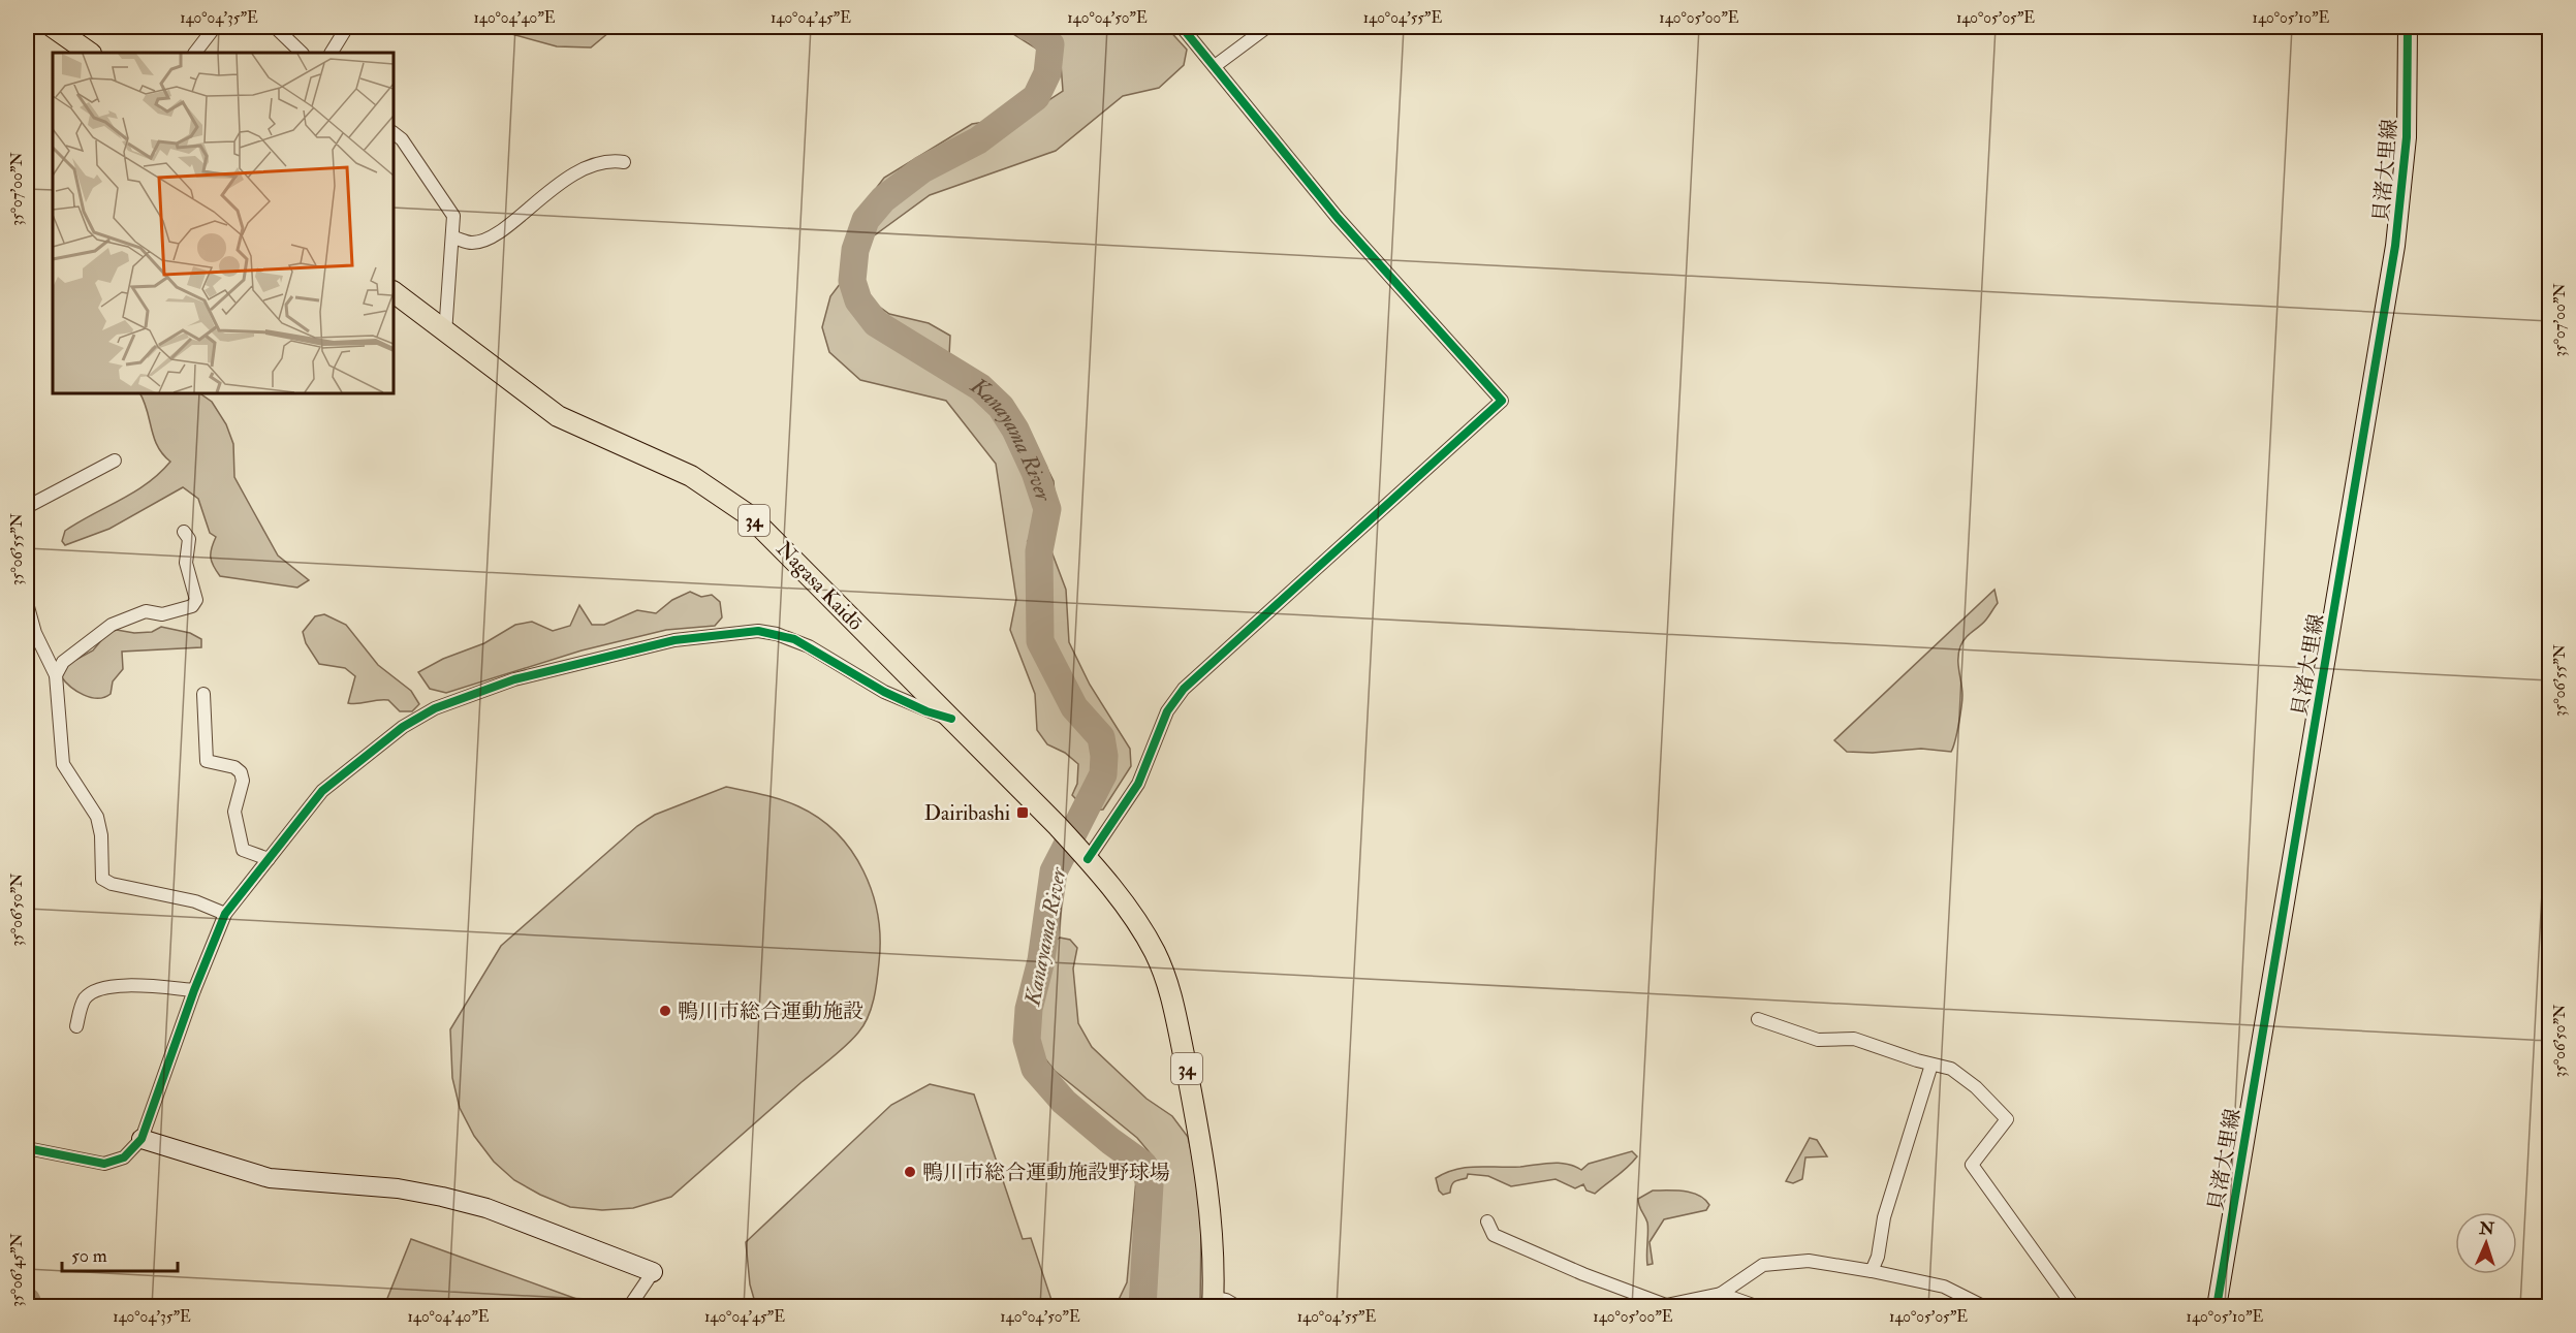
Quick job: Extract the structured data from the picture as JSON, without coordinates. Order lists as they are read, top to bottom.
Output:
{
  "streets": {
    "main road": ["34", "Nagasa Kaidō"],
    "street": ["貝渚大里線"]
  },
  "crossings": [
    ["34", "Nagasa Kaidō"]
  ],
  "water": ["Kanayama River"],
  "places": {
    "transit": ["Dairibashi"],
    "other": ["鴨川市総合運動施設", "鴨川市総合運動施設野球場"]
  },
  "scale_bar": "50 m",
  "north": "top",
  "coordinates": [
    "140°04'35\"E",
    "140°04'40\"E",
    "140°04'45\"E",
    "140°04'50\"E",
    "140°04'55\"E",
    "140°05'00\"E",
    "140°05'05\"E",
    "140°05'10\"E",
    "35°07'00\"N",
    "35°06'55\"N",
    "35°06'50\"N",
    "35°06'45\"N"
  ]
}
